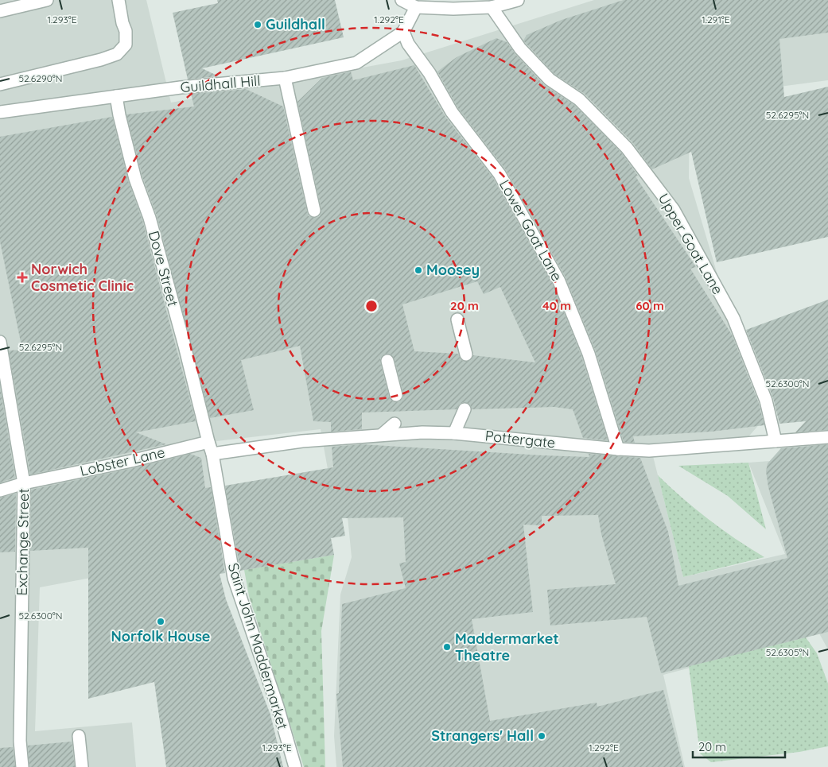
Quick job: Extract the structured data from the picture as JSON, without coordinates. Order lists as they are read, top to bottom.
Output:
{
  "streets": {
    "street": [
      "Guildhall Hill",
      "Lower Goat Lane",
      "Upper Goat Lane",
      "Dove Street",
      "Pottergate",
      "Lobster Lane",
      "Exchange Street",
      "Saint John Maddermarket"
    ]
  },
  "crossings": [
    ["Guildhall Hill", "Lower Goat Lane"],
    ["Guildhall Hill", "Dove Street"],
    ["Lower Goat Lane", "Pottergate"],
    ["Upper Goat Lane", "Pottergate"],
    ["Dove Street", "Lobster Lane"],
    ["Pottergate", "Saint John Maddermarket"],
    ["Lobster Lane", "Exchange Street"]
  ],
  "places": {
    "other": [
      "Guildhall",
      "Moosey",
      "Norfolk House",
      "Maddermarket Theatre",
      "Strangers' Hall"
    ],
    "health": ["Norwich Cosmetic Clinic"]
  },
  "scale_bar": "20 m",
  "coordinates": [
    "1.293°E",
    "1.292°E",
    "1.291°E",
    "52.6290°N",
    "52.6295°N",
    "52.6300°N",
    "52.6305°N"
  ],
  "rings": ["20 m", "40 m", "60 m"]
}
